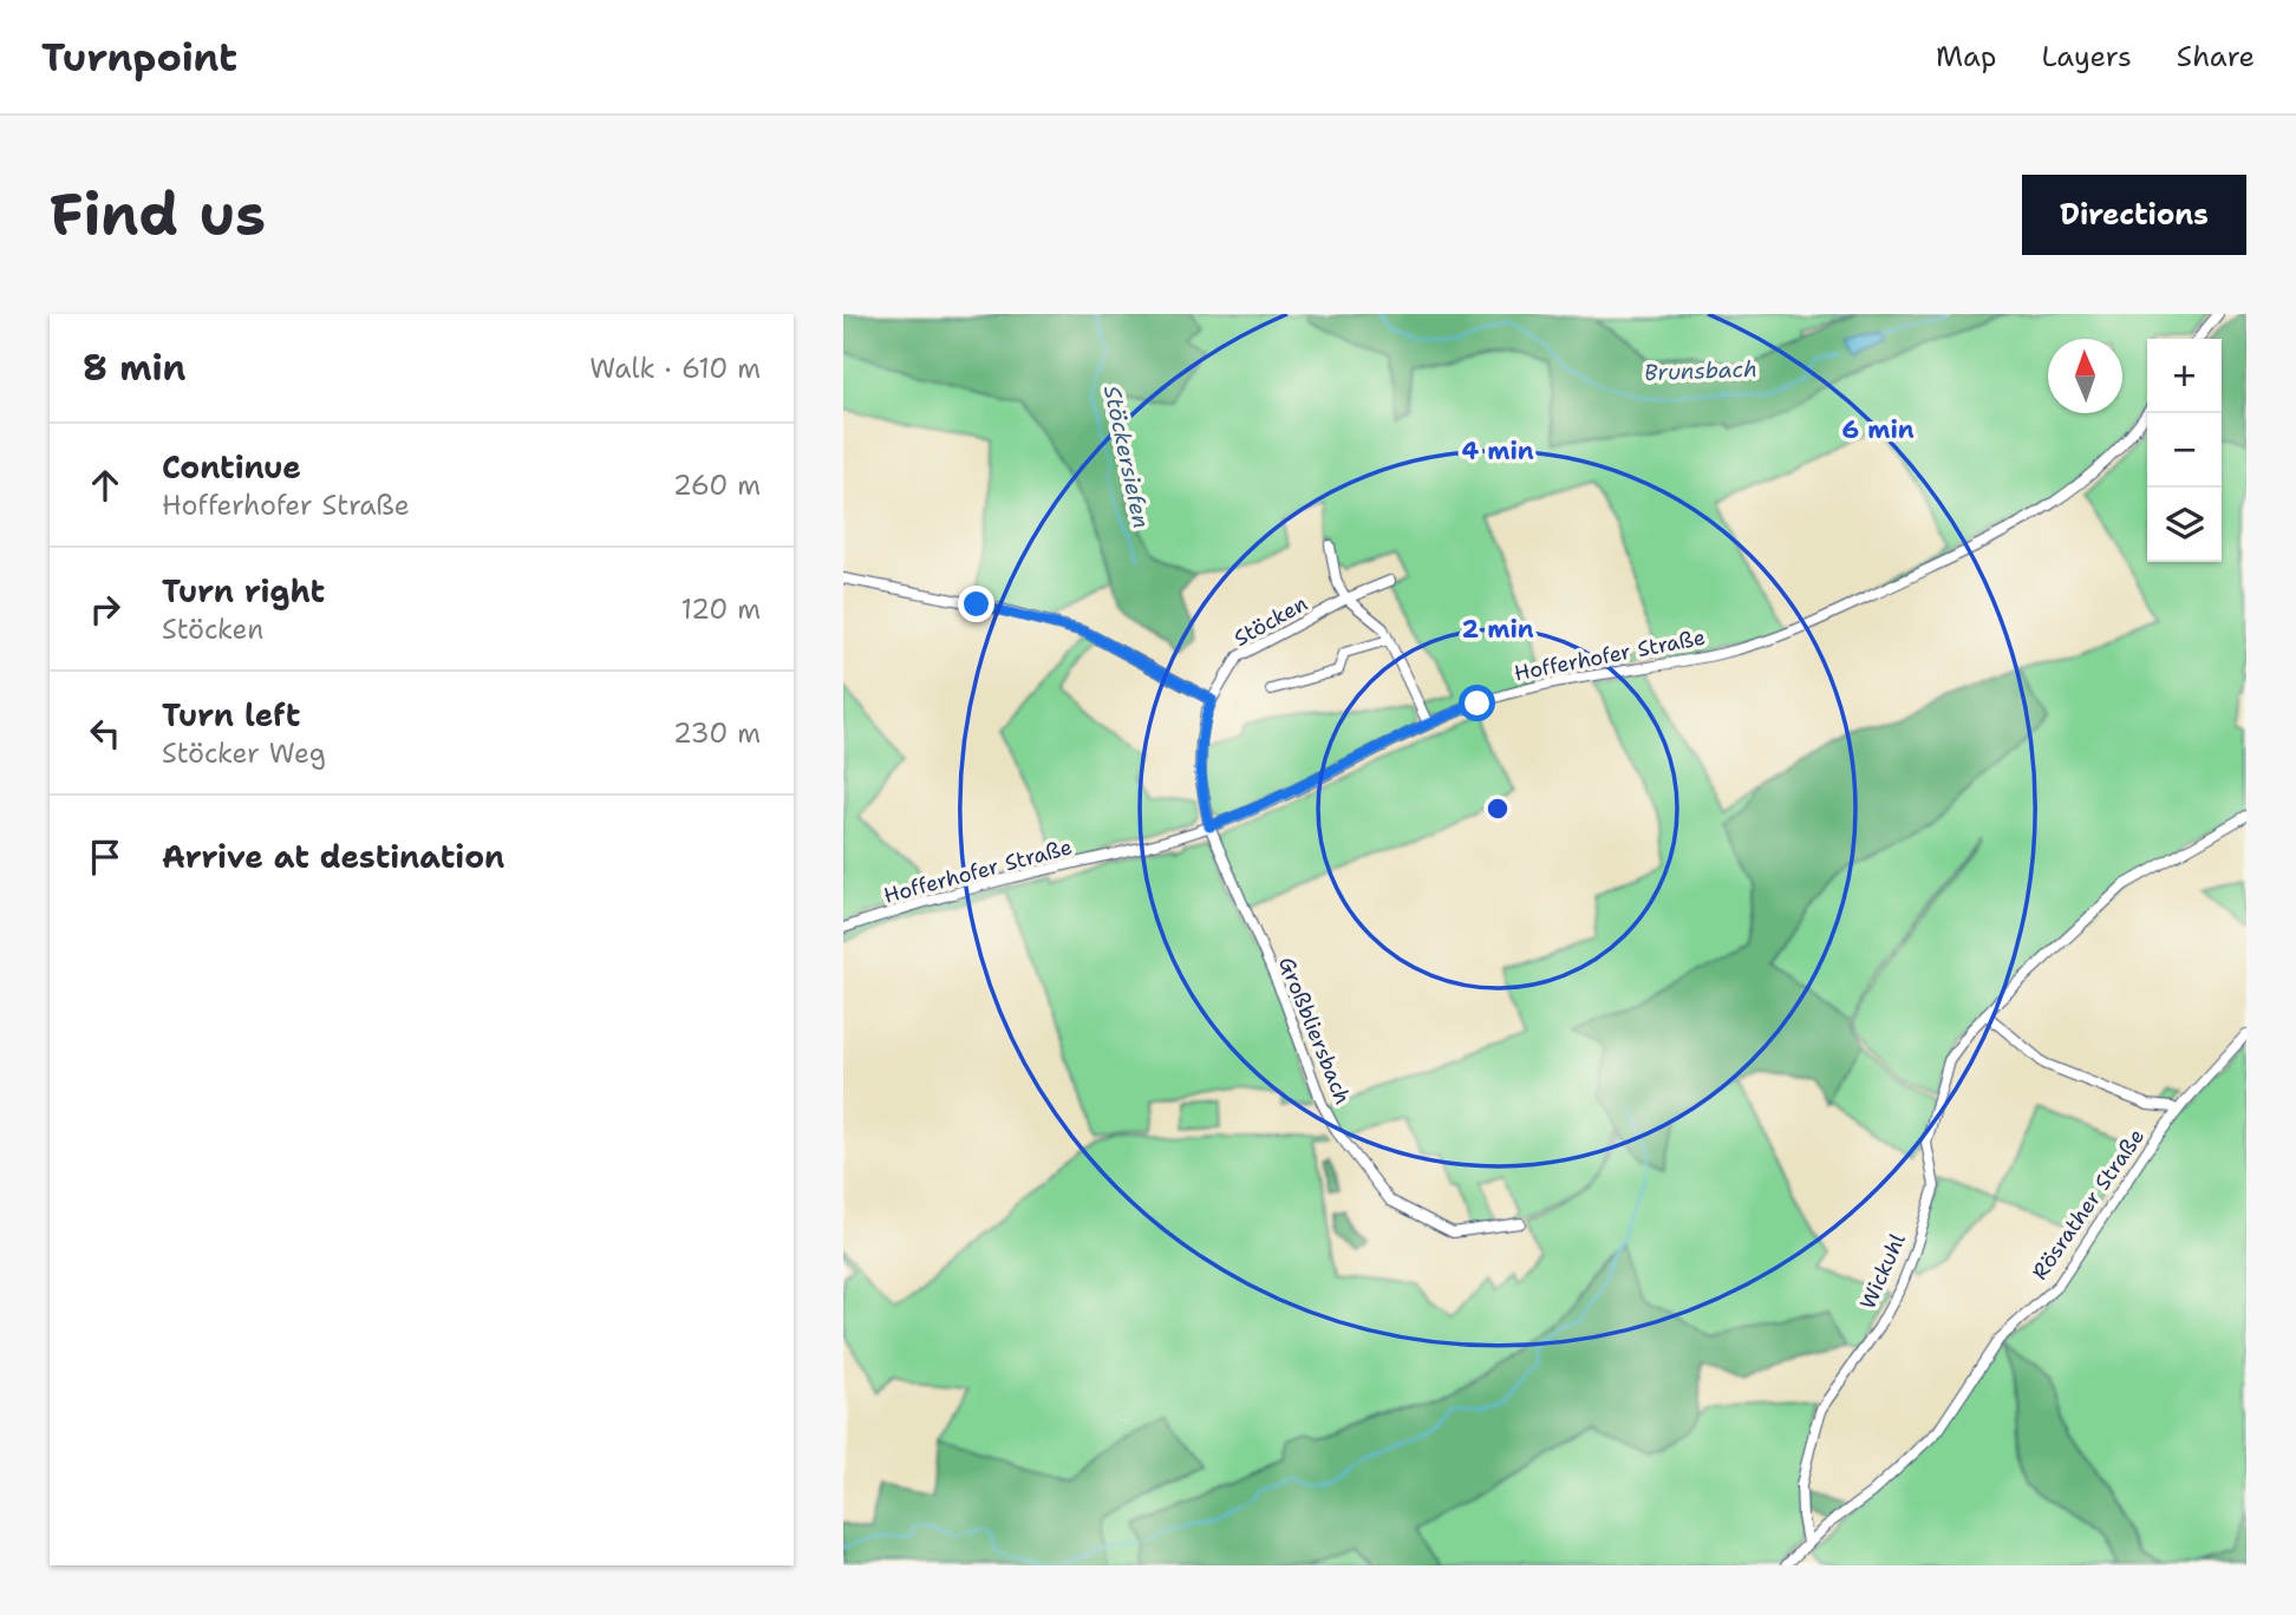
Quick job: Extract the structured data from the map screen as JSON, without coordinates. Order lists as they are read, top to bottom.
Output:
{
  "streets": {
    "street": [
      "Stöcken",
      "Hofferhofer Straße",
      "Großbliersbach",
      "Rösrather Straße",
      "Wickuhl"
    ]
  },
  "crossings": [
    ["Stöcken", "Hofferhofer Straße"],
    ["Stöcken", "Großbliersbach"],
    ["Hofferhofer Straße", "Großbliersbach"],
    ["Rösrather Straße", "Wickuhl"]
  ],
  "water": ["Brunsbach", "Stöckersiefen"],
  "north": "top",
  "page": {
    "header": "Turnpoint",
    "nav": ["Map", "Layers", "Share"],
    "buttons": "Directions",
    "title": "Find us",
    "heading": ["8 min", "Walk · 610 m"],
    "map_buttons": ["+", "−"],
    "list": [
      ["Continue", "Hofferhofer Straße", "260 m"],
      ["Turn right", "Stöcken", "120 m"],
      ["Turn left", "Stöcker Weg", "230 m"],
      "Arrive at destination"
    ]
  },
  "rings": ["6 min", "4 min", "2 min"]
}
